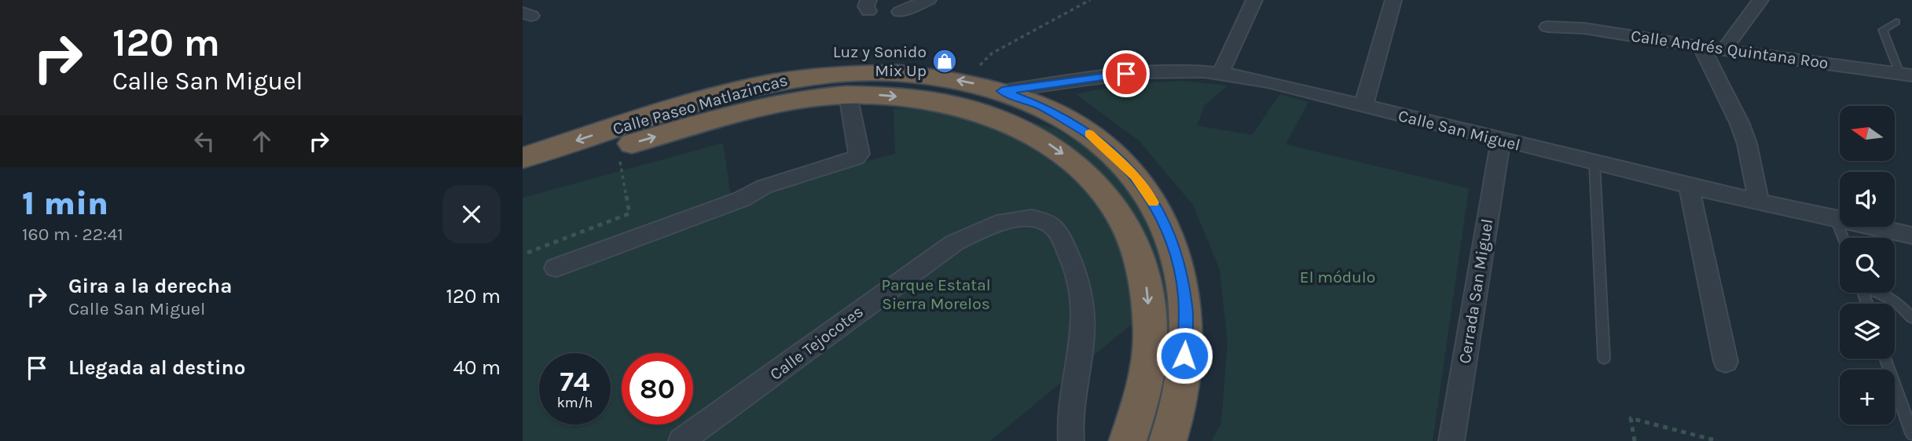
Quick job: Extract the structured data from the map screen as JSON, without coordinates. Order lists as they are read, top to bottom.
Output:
{
  "streets": {
    "highway": ["Calle Paseo Matlazincas"],
    "street": [
      "Calle Andrés Quintana Roo",
      "Calle San Miguel",
      "Cerrada San Miguel",
      "Calle Tejocotes"
    ]
  },
  "crossings": [
    ["Calle Paseo Matlazincas", "Calle San Miguel"],
    ["Calle San Miguel", "Cerrada San Miguel"]
  ],
  "parks": ["El módulo", "Parque Estatal Sierra Morelos"],
  "places": {
    "shop": ["Luz y Sonido Mix Up"]
  },
  "north": "left",
  "page": {
    "turn": ["120 m", "Calle San Miguel"],
    "map_buttons": "+",
    "heading": ["1 min", "160 m · 22:41"],
    "list": [
      {
        "name": "Gira a la derecha",
        "note": "Calle San Miguel",
        "value": "120 m"
      },
      {
        "name": "Llegada al destino",
        "value": "40 m"
      }
    ],
    "speed": "74 km/h",
    "limit": "80"
  }
}
